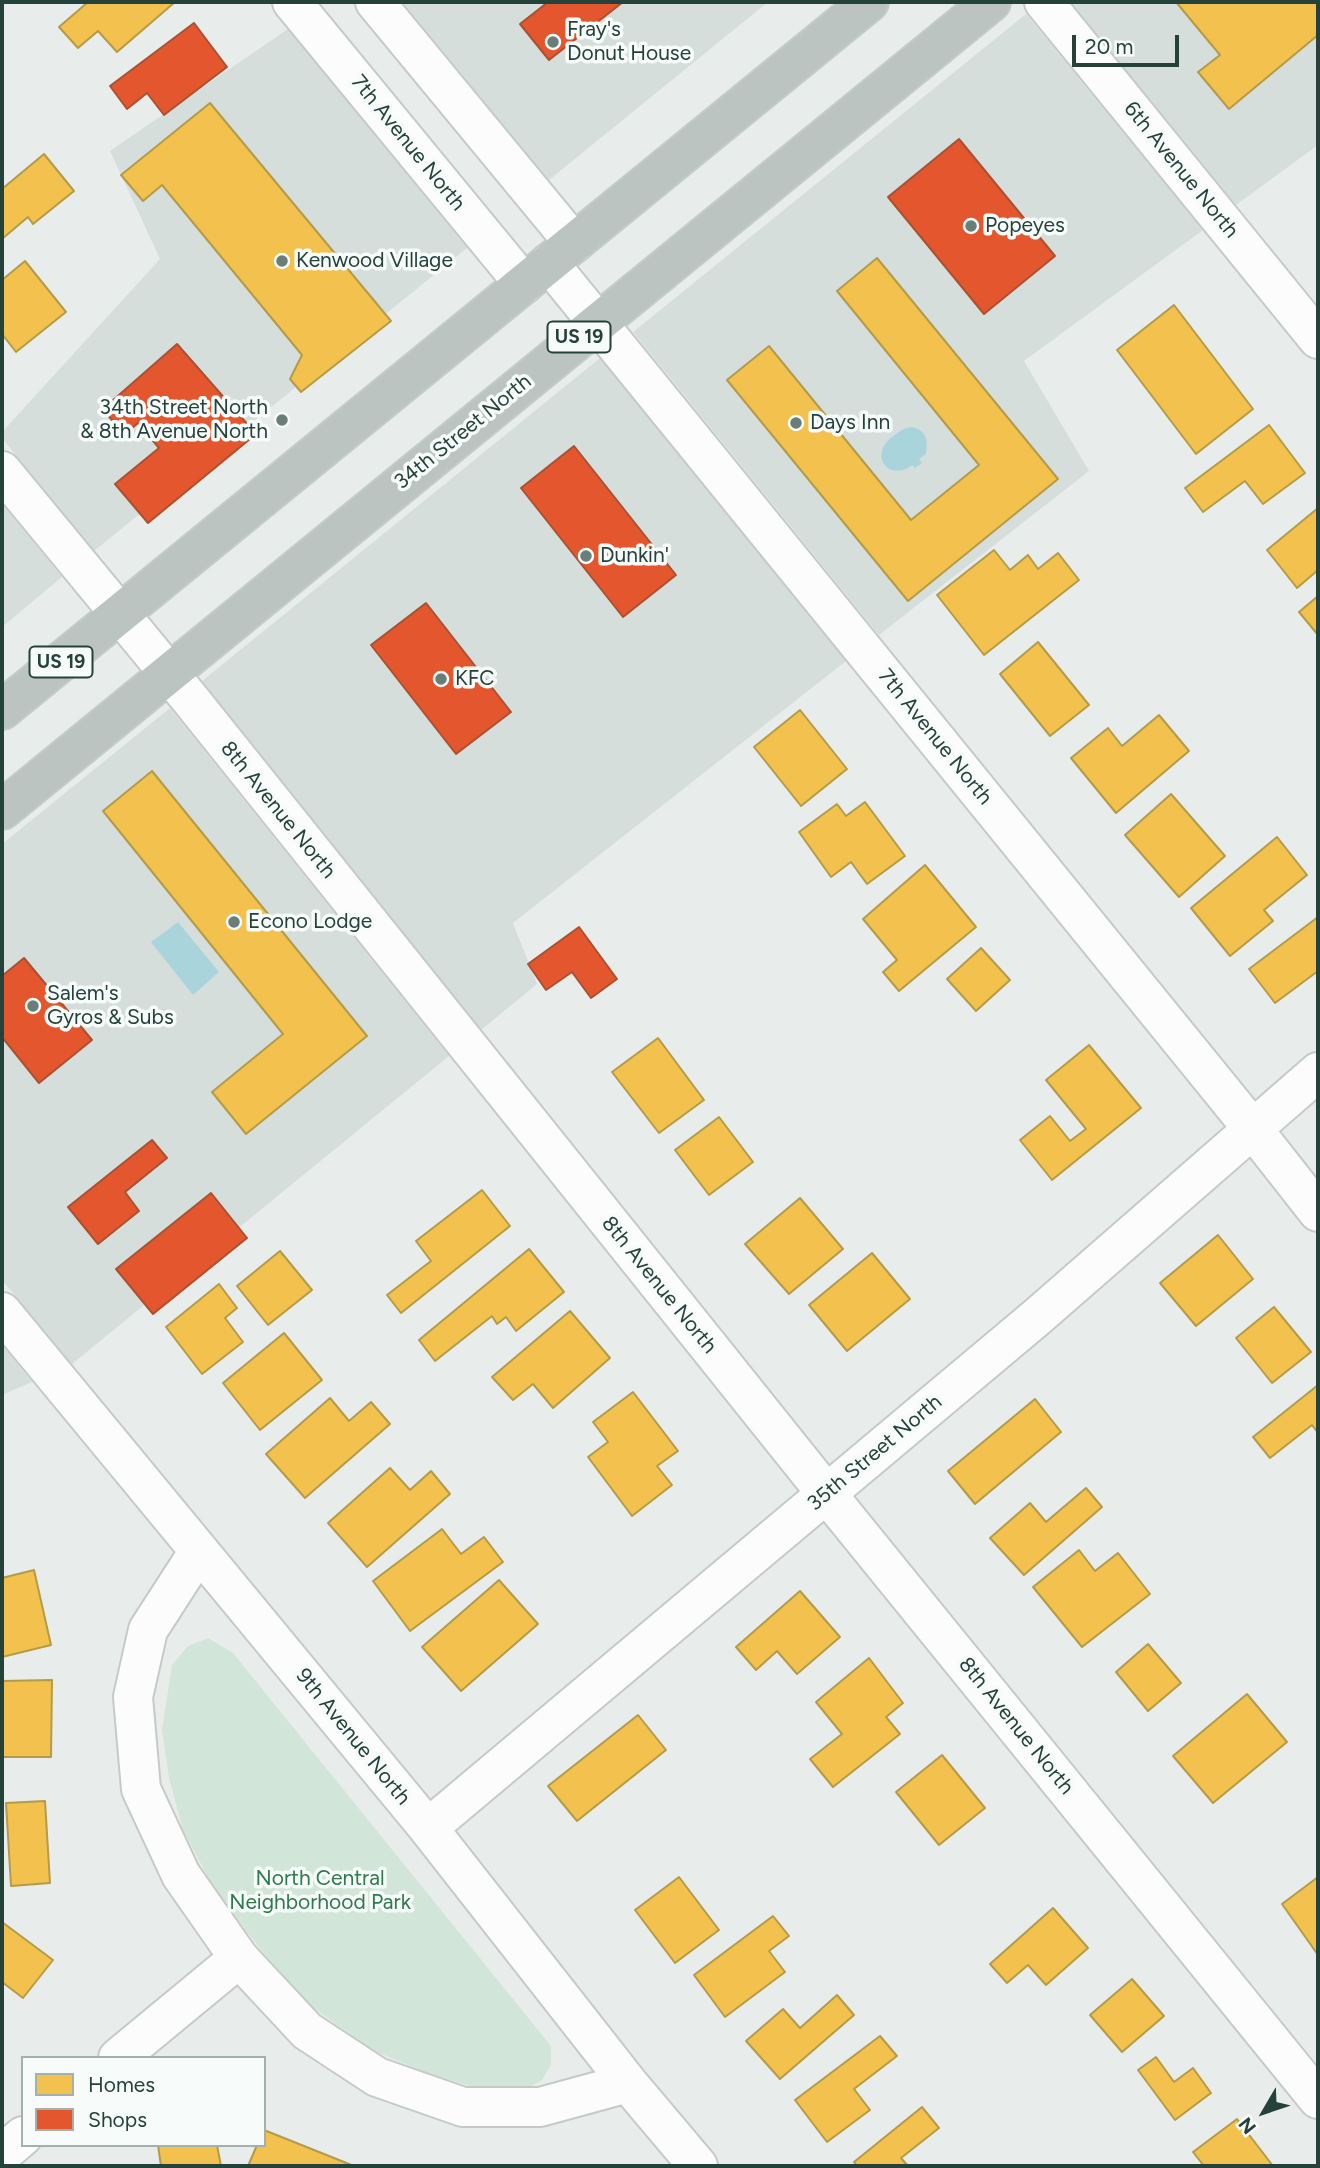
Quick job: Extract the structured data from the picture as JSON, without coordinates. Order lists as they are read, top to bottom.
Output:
{
  "streets": {
    "highway": ["US 19", "34th Street North"],
    "street": [
      "7th Avenue North",
      "6th Avenue North",
      "8th Avenue North",
      "35th Street North",
      "9th Avenue North"
    ]
  },
  "crossings": [
    ["7th Avenue North", "US 19"],
    ["7th Avenue North", "34th Street North"],
    ["7th Avenue North", "35th Street North"],
    ["US 19", "8th Avenue North"],
    ["34th Street North", "8th Avenue North"],
    ["8th Avenue North", "35th Street North"],
    ["35th Street North", "9th Avenue North"]
  ],
  "parks": ["North Central Neighborhood Park"],
  "places": [
    "Fray's Donut House",
    "Popeyes",
    "Kenwood Village",
    "34th Street North & 8th Avenue North",
    "Days Inn",
    "Dunkin'",
    "KFC",
    "Econo Lodge",
    "Salem's Gyros & Subs"
  ],
  "legend": ["Homes", "Shops"],
  "scale_bar": "20 m",
  "north": "bottom left"
}
